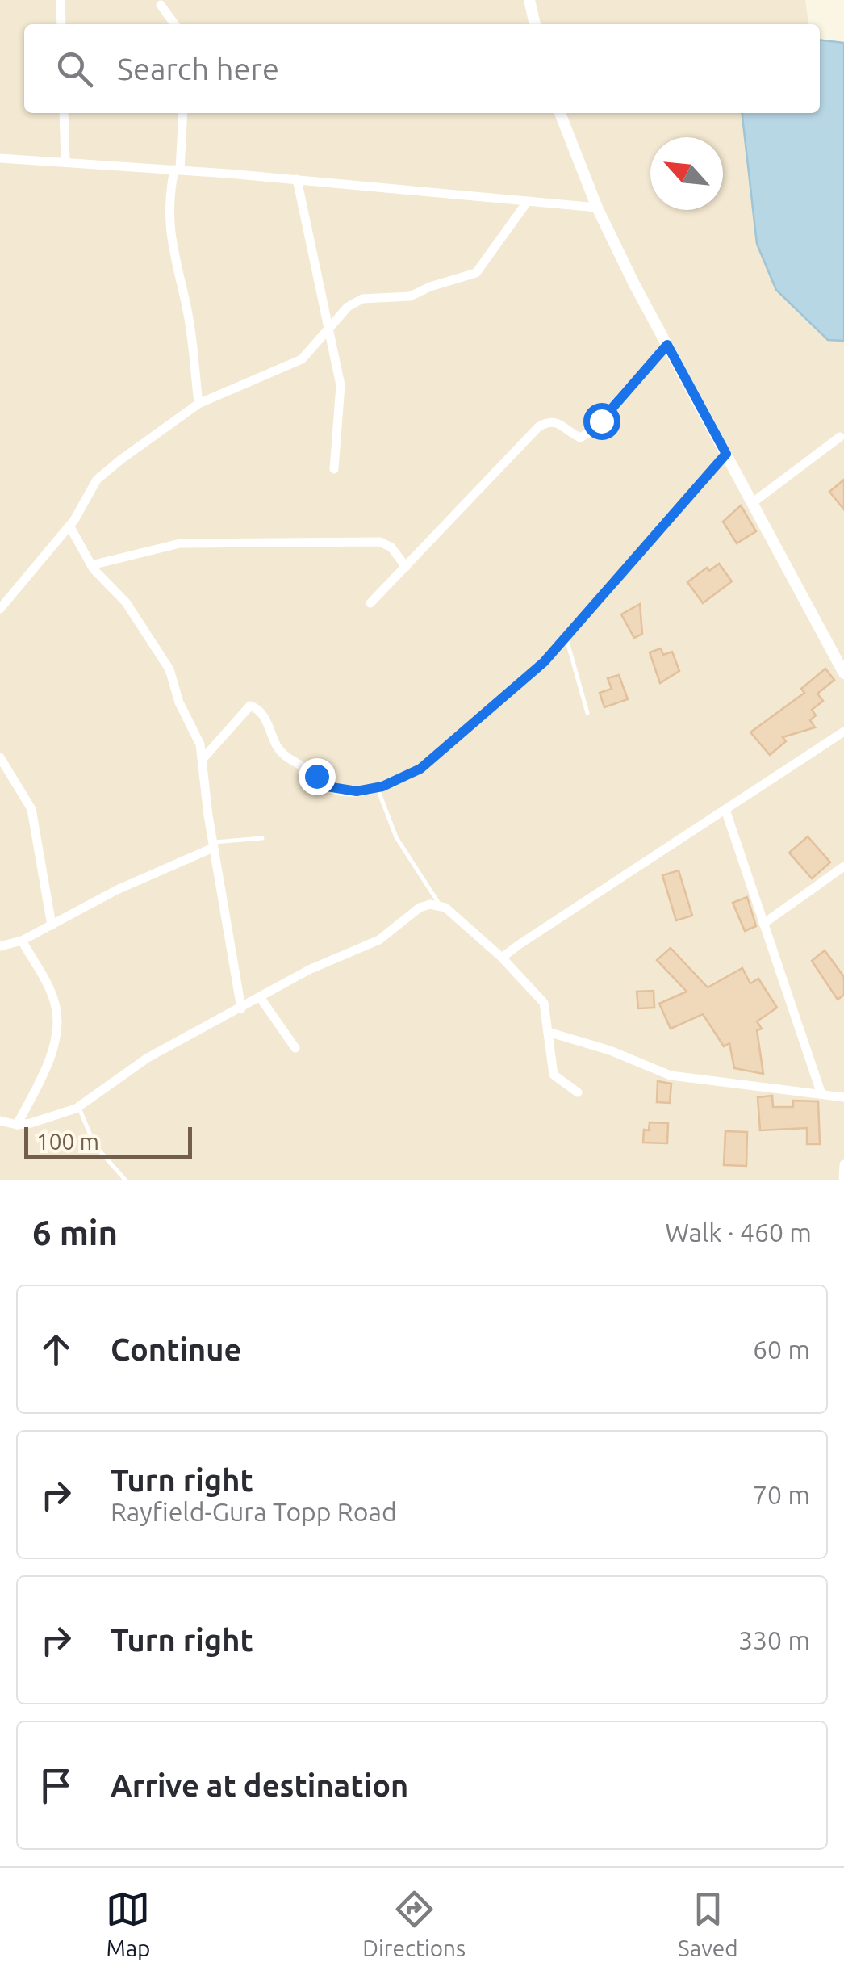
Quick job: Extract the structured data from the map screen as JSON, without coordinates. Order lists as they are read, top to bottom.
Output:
{
  "scale_bar": "100 m",
  "north": "top left",
  "page": {
    "search": "Search here",
    "scale": "100 m",
    "heading": ["6 min", "Walk · 460 m"],
    "list": [
      ["Continue", "60 m"],
      ["Turn right", "Rayfield-Gura Topp Road", "70 m"],
      ["Turn right", "330 m"],
      "Arrive at destination"
    ],
    "nav": ["Map", "Directions", "Saved"]
  }
}
